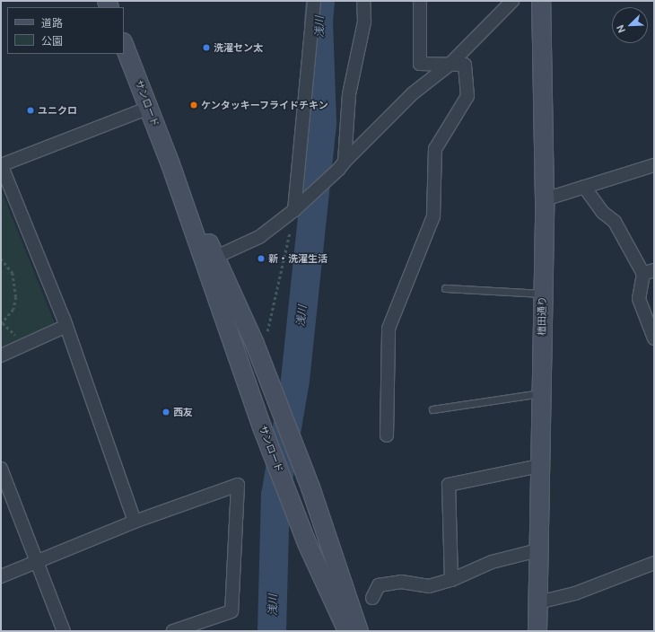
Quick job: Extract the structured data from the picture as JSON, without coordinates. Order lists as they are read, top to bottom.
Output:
{
  "streets": {
    "street": ["サンロード", "檀田通り"]
  },
  "water": ["浅川"],
  "places": [
    "洗濯セン太",
    "ケンタッキーフライドチキン",
    "ユニクロ",
    "新・洗濯生活",
    "西友"
  ],
  "legend": ["道路", "公園"],
  "north": "bottom left"
}
